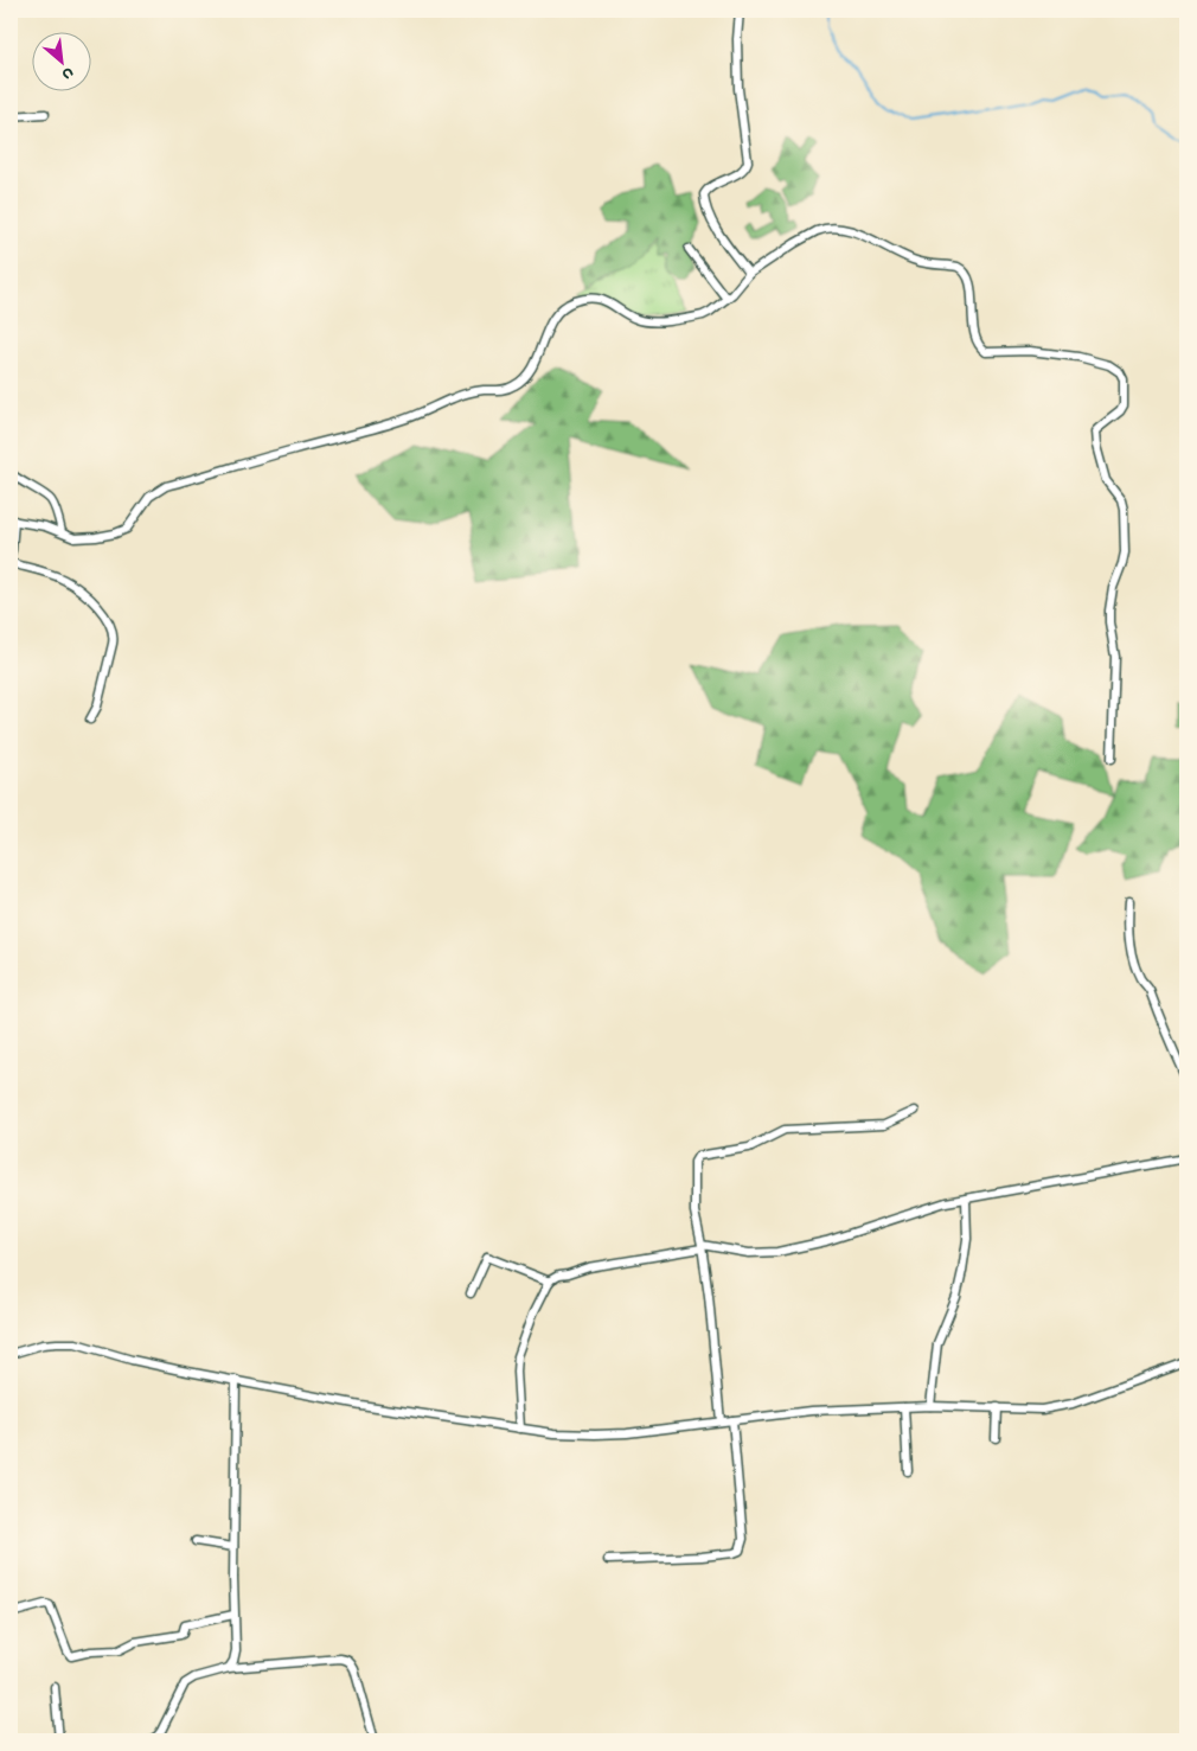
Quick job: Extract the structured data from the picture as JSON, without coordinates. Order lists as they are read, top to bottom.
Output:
{
  "north": "bottom right"
}
